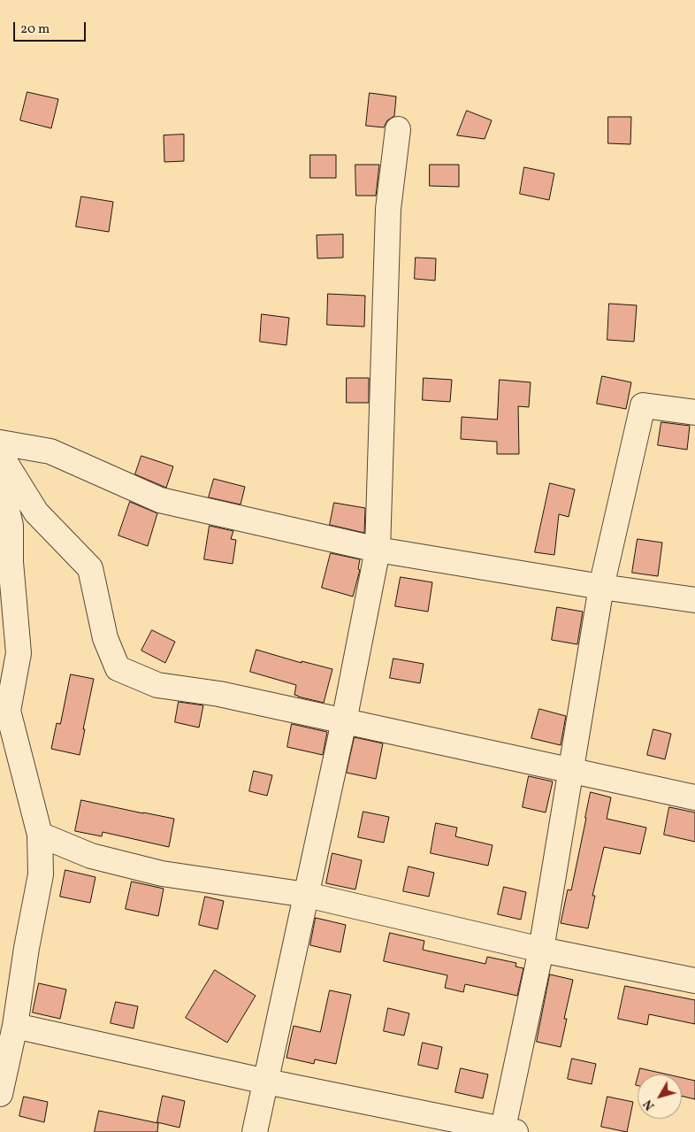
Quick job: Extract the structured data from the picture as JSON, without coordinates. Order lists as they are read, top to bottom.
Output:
{
  "scale_bar": "20 m",
  "north": "bottom left"
}
